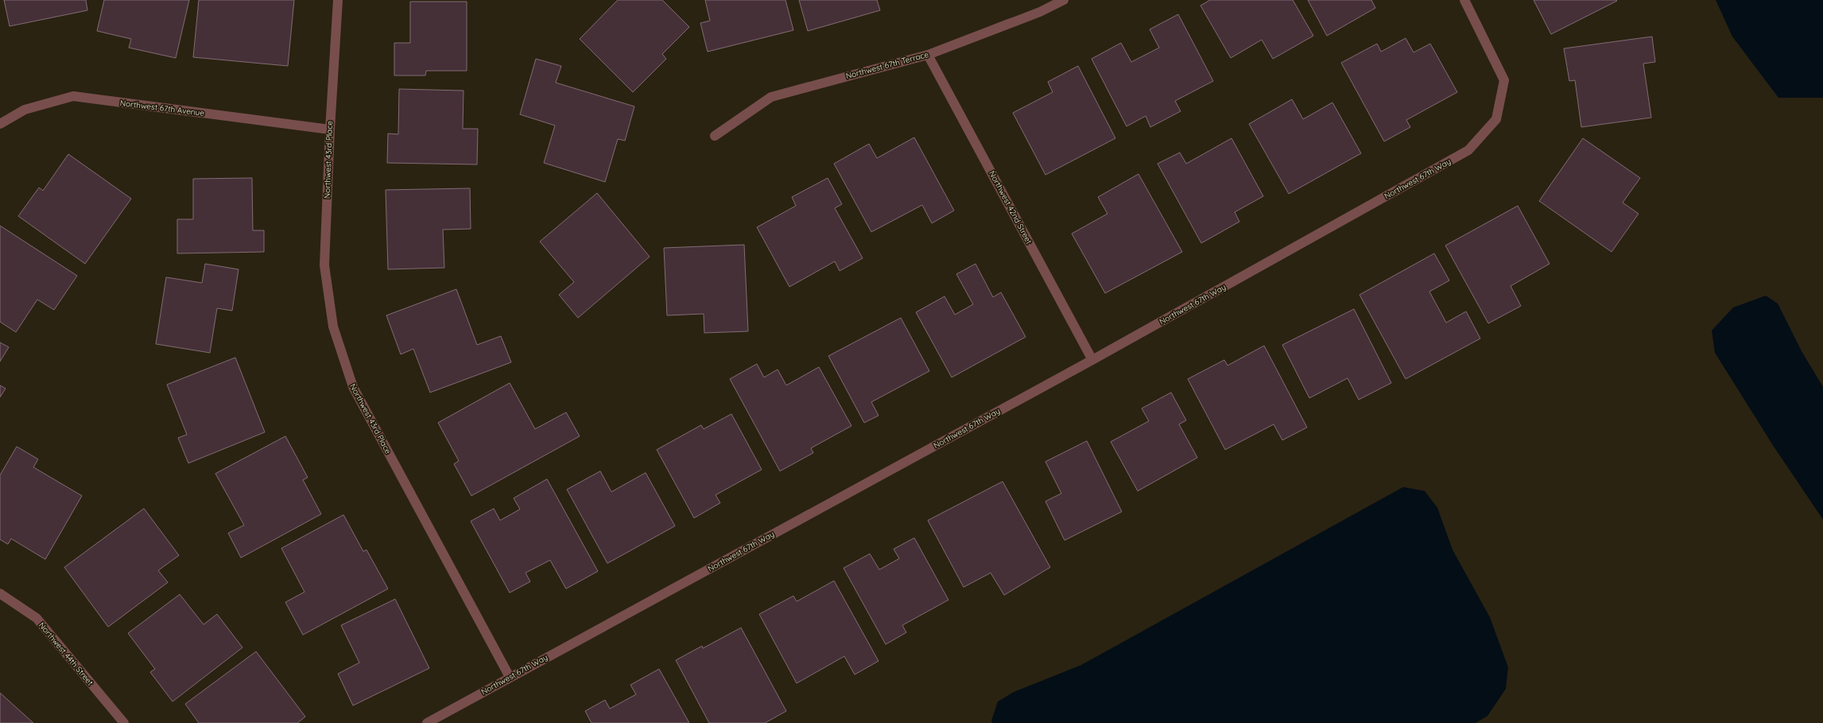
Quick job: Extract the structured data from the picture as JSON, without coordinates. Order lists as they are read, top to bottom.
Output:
{
  "streets": {
    "street": [
      "Northwest 67th Terrace",
      "Northwest 67th Avenue",
      "Northwest 43rd Place",
      "Northwest 67th Way",
      "Northwest 42nd Street",
      "Northwest 44th Street"
    ]
  },
  "crossings": [
    ["Northwest 67th Terrace", "Northwest 42nd Street"],
    ["Northwest 67th Avenue", "Northwest 43rd Place"],
    ["Northwest 43rd Place", "Northwest 67th Way"],
    ["Northwest 67th Way", "Northwest 42nd Street"]
  ]
}
